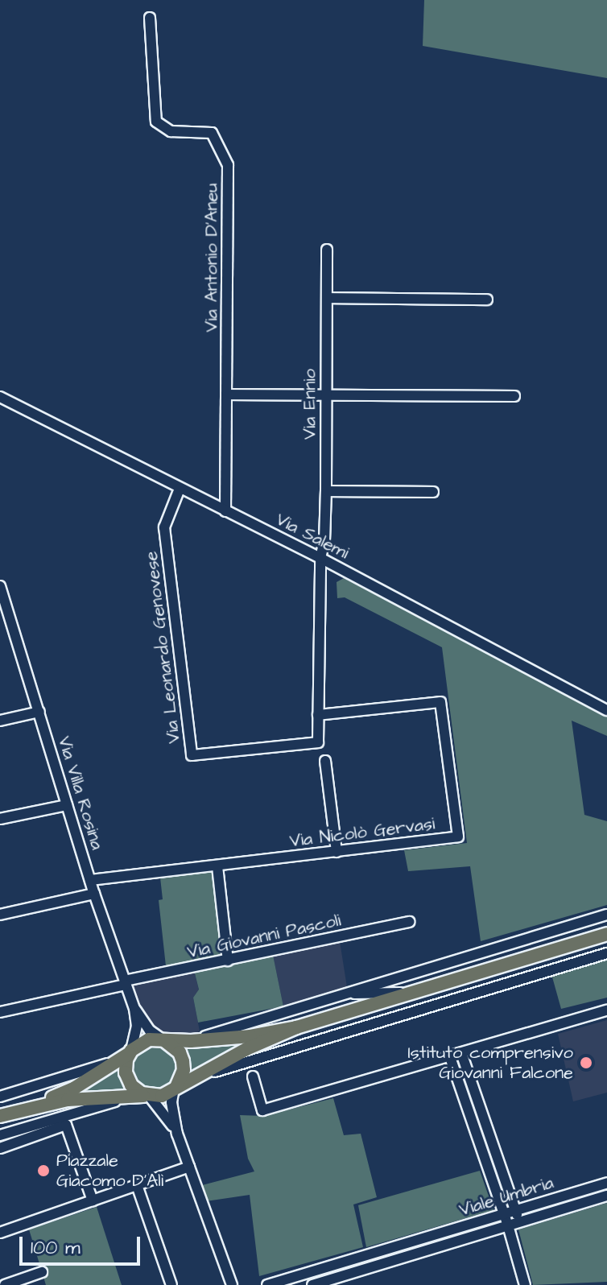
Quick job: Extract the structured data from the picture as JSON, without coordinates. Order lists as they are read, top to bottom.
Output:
{
  "streets": {
    "street": [
      "Via Antonio D'Aneu",
      "Via Ennio",
      "Via Salemi",
      "Via Leonardo Genovese",
      "Via Villa Rosina",
      "Via Nicolò Gervasi",
      "Via Giovanni Pascoli",
      "Viale Umbria"
    ]
  },
  "crossings": [
    ["Via Antonio D'Aneu", "Via Salemi"],
    ["Via Ennio", "Via Salemi"],
    ["Via Ennio", "Via Leonardo Genovese"],
    ["Via Ennio", "Via Nicolò Gervasi"],
    ["Via Salemi", "Via Leonardo Genovese"],
    ["Via Villa Rosina", "Via Nicolò Gervasi"],
    ["Via Villa Rosina", "Via Giovanni Pascoli"]
  ],
  "places": ["Istituto comprensivo Giovanni Falcone", "Piazzale Giacomo D'Alì"],
  "scale_bar": "100 m"
}
